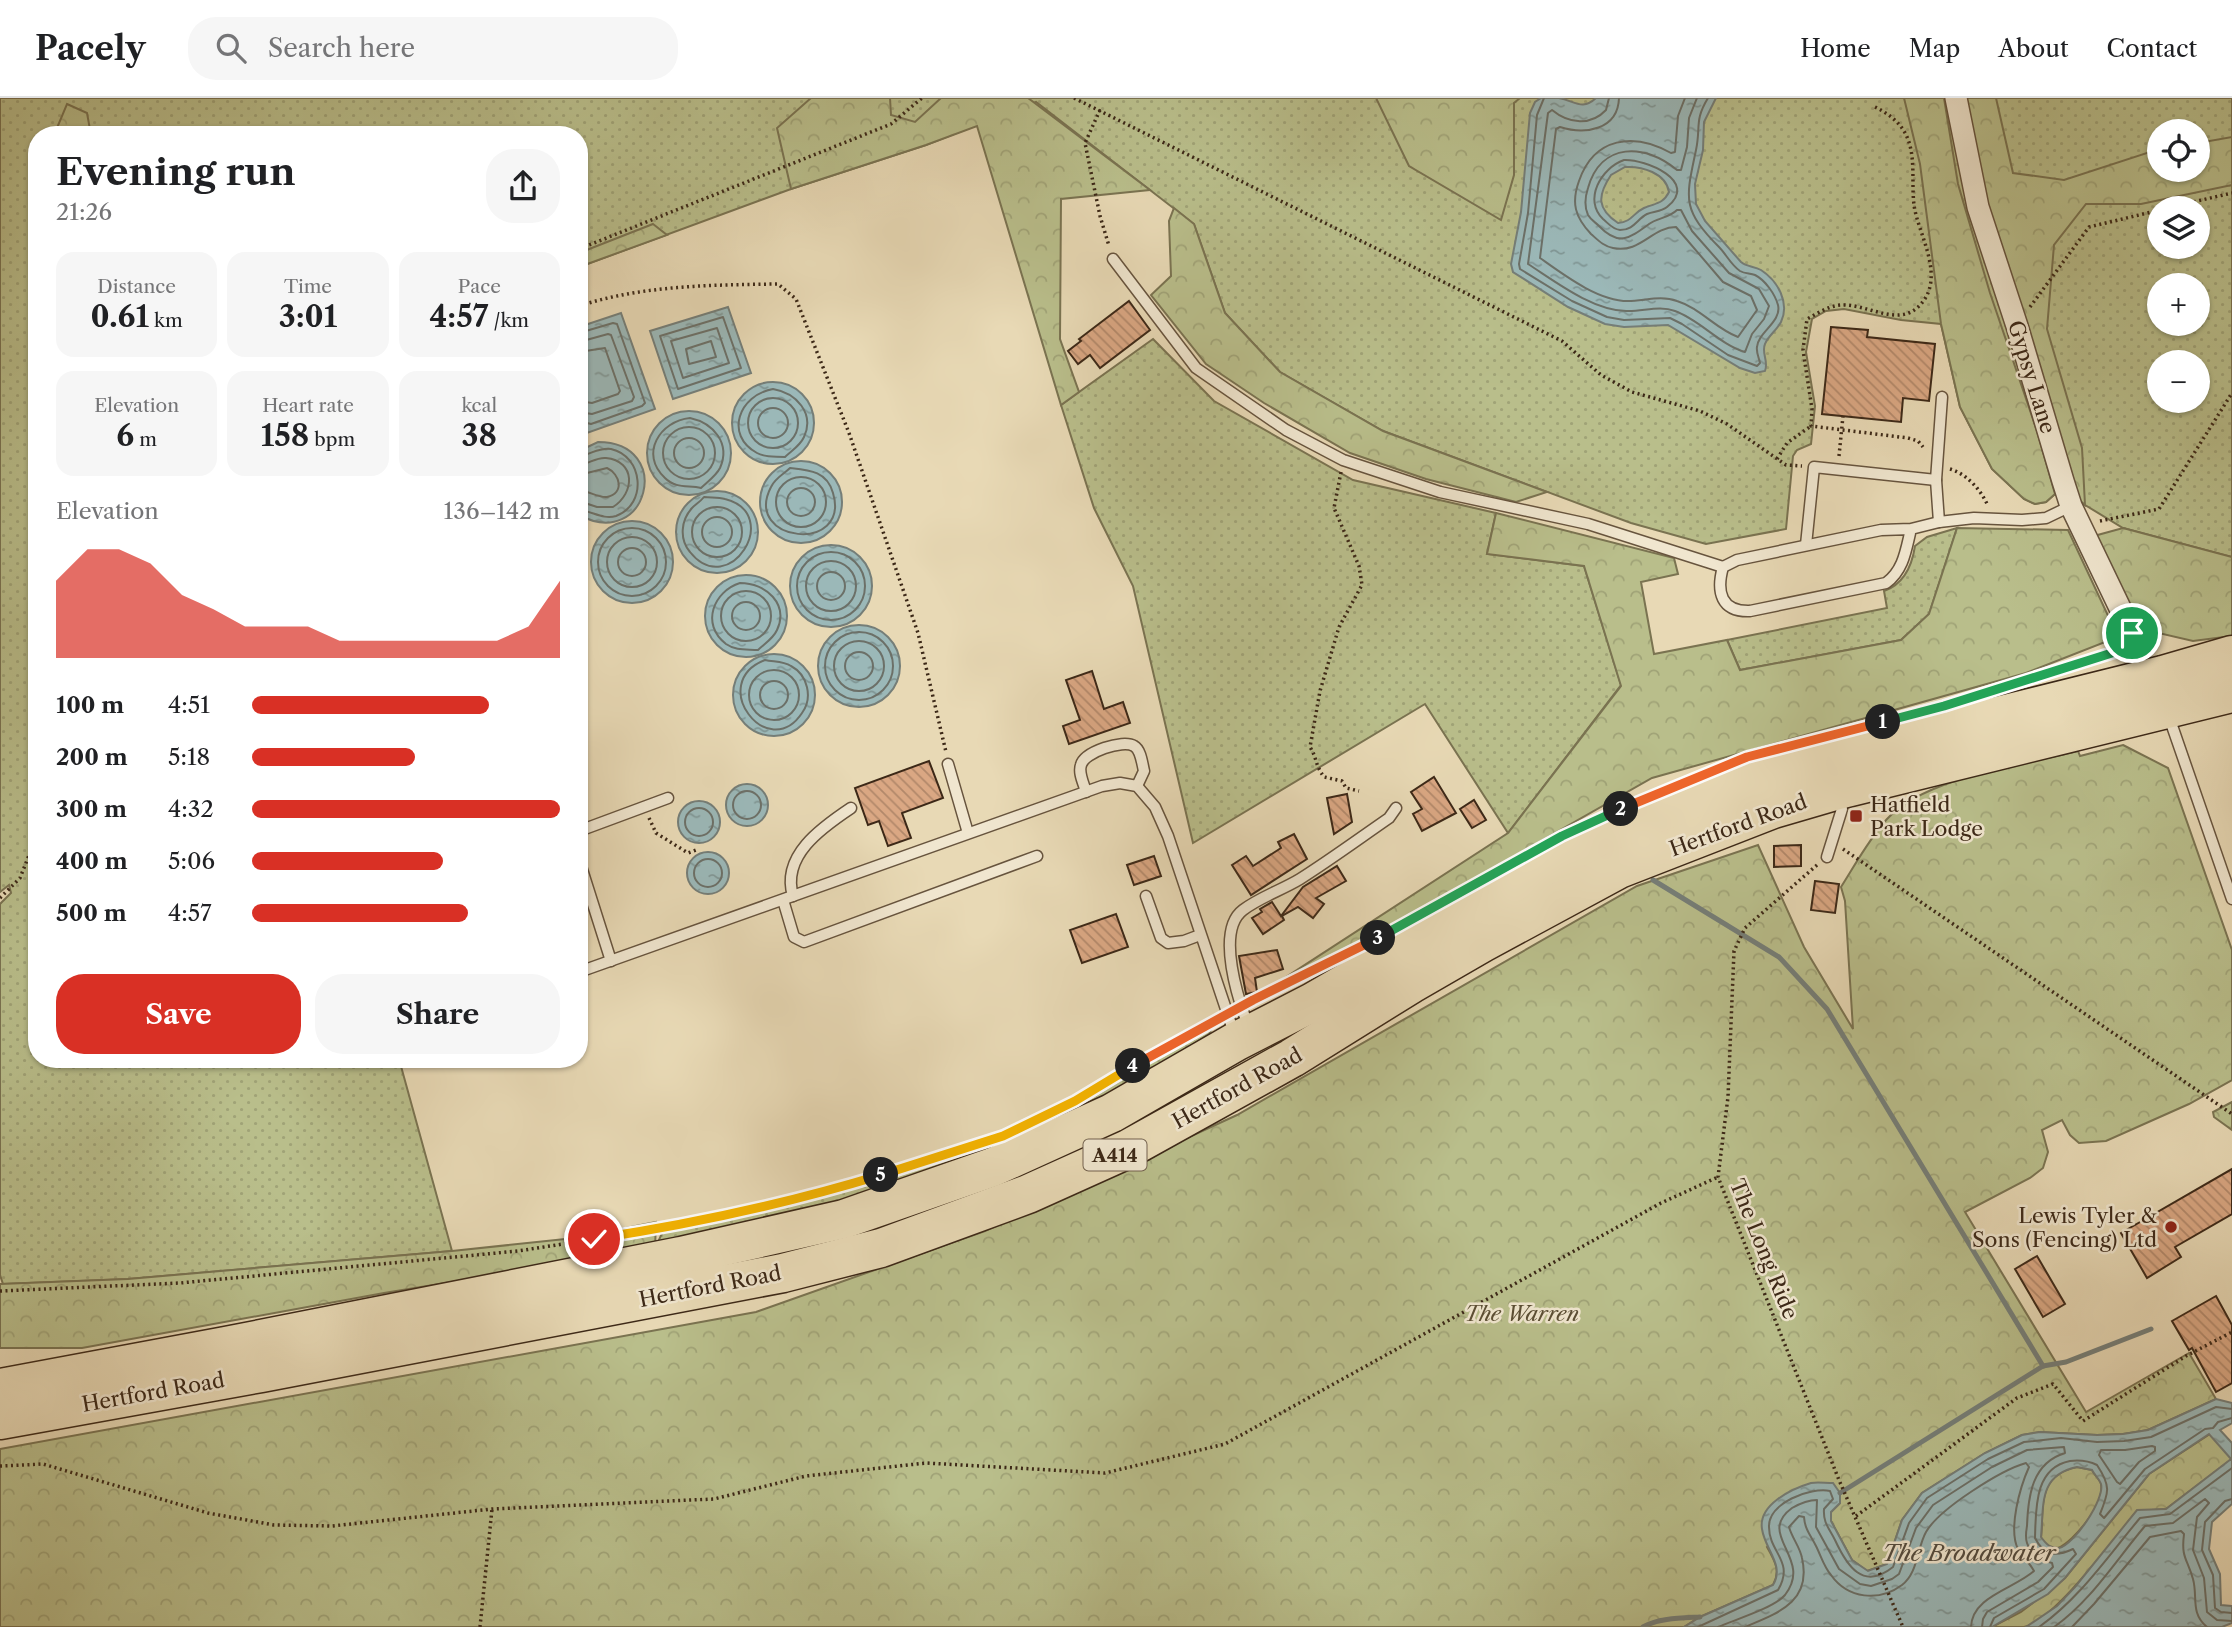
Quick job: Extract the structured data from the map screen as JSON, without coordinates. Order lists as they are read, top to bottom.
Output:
{
  "streets": {
    "highway": ["Hertford Road", "A414"],
    "street": ["Gypsy Lane"],
    "path": ["The Long Ride"]
  },
  "water": ["The Broadwater"],
  "parks": ["The Warren"],
  "places": {
    "transit": ["Hatfield Park Lodge"],
    "other": ["Lewis Tyler & Sons (Fencing) Ltd"]
  },
  "page": {
    "header": "Pacely",
    "search": "Search here",
    "nav": [
      "Home",
      "Map",
      "About",
      "Contact"
    ],
    "map_buttons": ["+", "−"],
    "heading": ["Evening run", "21:26"],
    "stats": [
      ["Distance", "0.61 km"],
      ["Time", "3:01"],
      ["Pace", "4:57 /km"],
      ["Elevation", "6 m"],
      ["Heart rate", "158 bpm"],
      ["kcal", "38"]
    ],
    "chart": ["Elevation", "136–142 m"],
    "list": [
      {
        "name": "100 m",
        "note": "4:51"
      },
      {
        "name": "200 m",
        "note": "5:18"
      },
      {
        "name": "300 m",
        "note": "4:32"
      },
      {
        "name": "400 m",
        "note": "5:06"
      },
      {
        "name": "500 m",
        "note": "4:57"
      }
    ],
    "pins": [
      "1",
      "2",
      "3",
      "4",
      "5"
    ],
    "buttons": ["Save", "Share"]
  }
}
